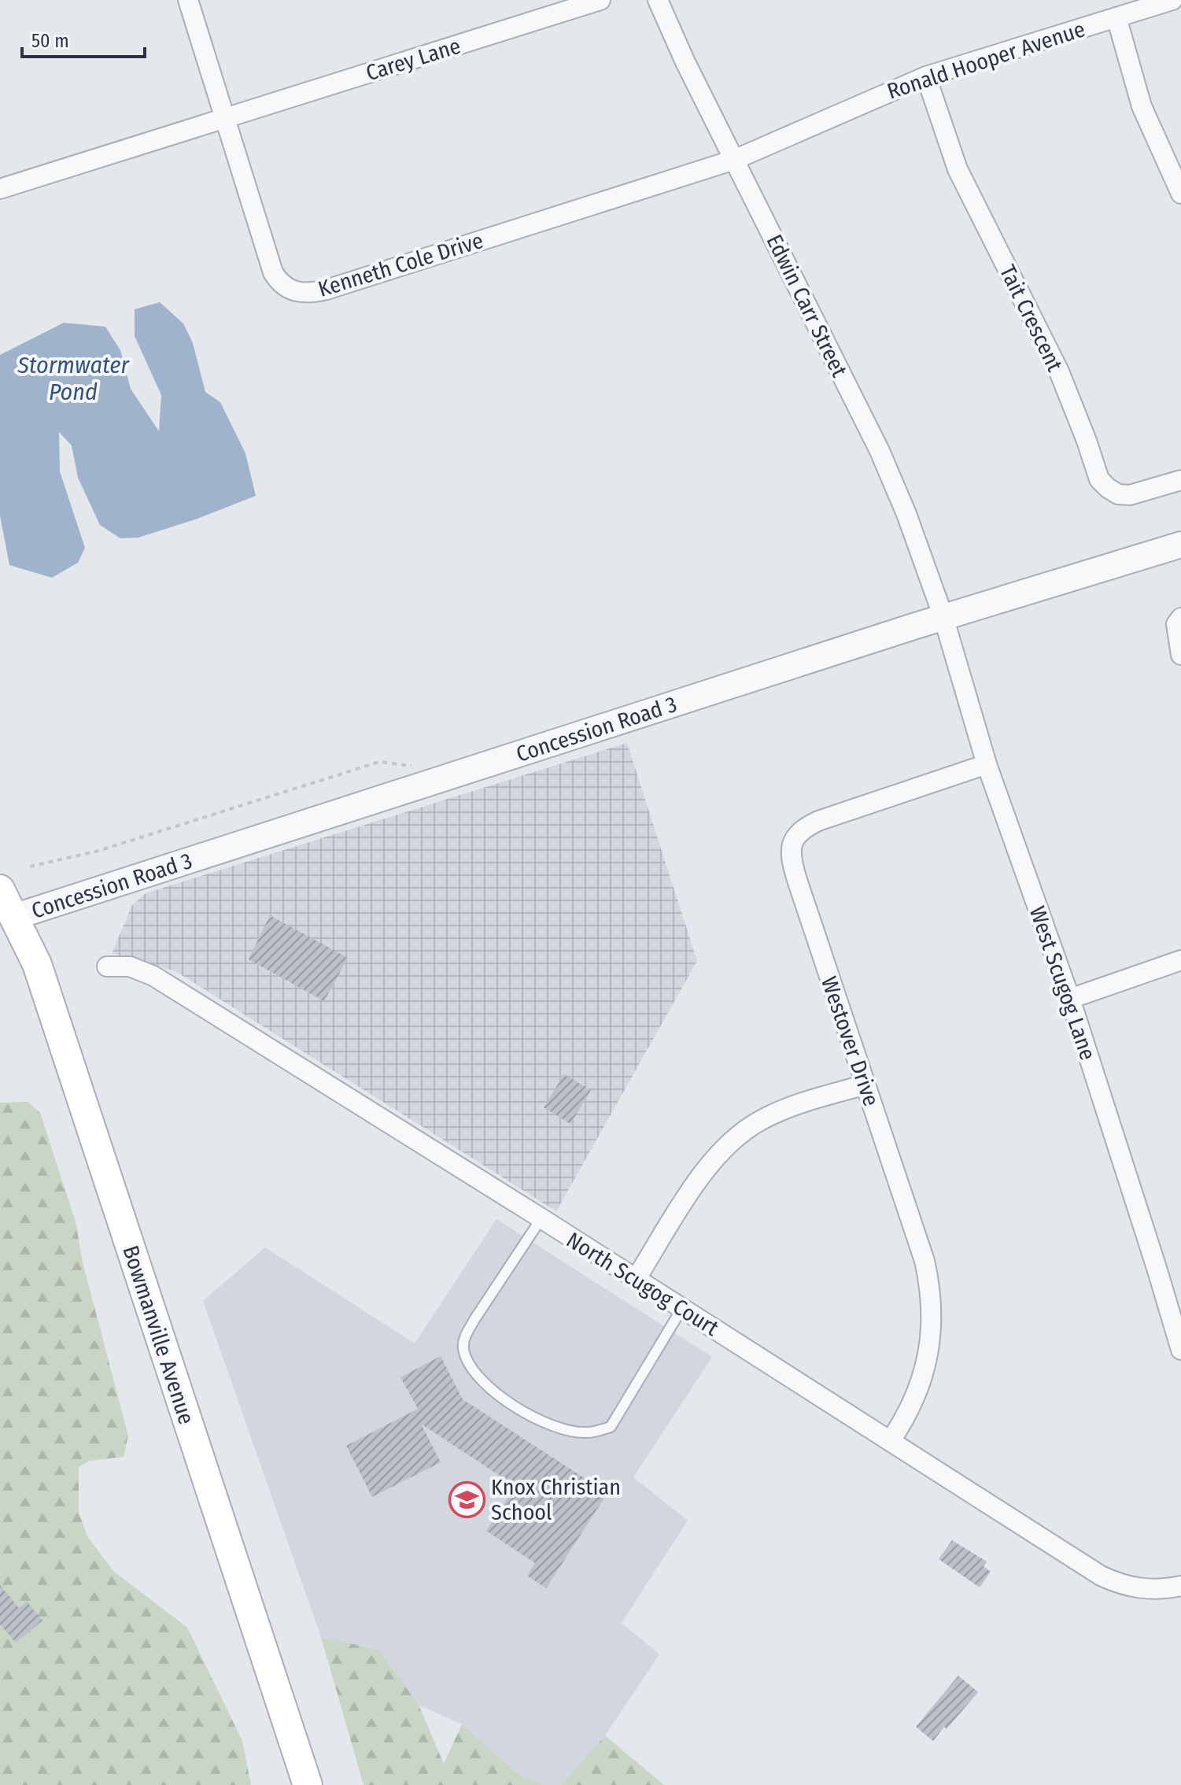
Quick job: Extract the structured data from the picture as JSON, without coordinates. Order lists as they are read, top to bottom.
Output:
{
  "streets": {
    "main road": ["Bowmanville Avenue"],
    "street": [
      "Carey Lane",
      "Ronald Hooper Avenue",
      "Kenneth Cole Drive",
      "Edwin Carr Street",
      "Tait Crescent",
      "Concession Road 3",
      "West Scugog Lane",
      "Westover Drive",
      "North Scugog Court"
    ]
  },
  "crossings": [
    ["Carey Lane", "Kenneth Cole Drive"],
    ["Ronald Hooper Avenue", "Kenneth Cole Drive"],
    ["Ronald Hooper Avenue", "Edwin Carr Street"],
    ["Ronald Hooper Avenue", "Tait Crescent"],
    ["Kenneth Cole Drive", "Edwin Carr Street"],
    ["Edwin Carr Street", "Concession Road 3"],
    ["Edwin Carr Street", "West Scugog Lane"],
    ["Concession Road 3", "West Scugog Lane"],
    ["Concession Road 3", "Bowmanville Avenue"],
    ["West Scugog Lane", "Westover Drive"],
    ["Westover Drive", "North Scugog Court"]
  ],
  "water": ["Stormwater Pond"],
  "places": {
    "school or university": ["Knox Christian School"]
  },
  "scale_bar": "50 m"
}
